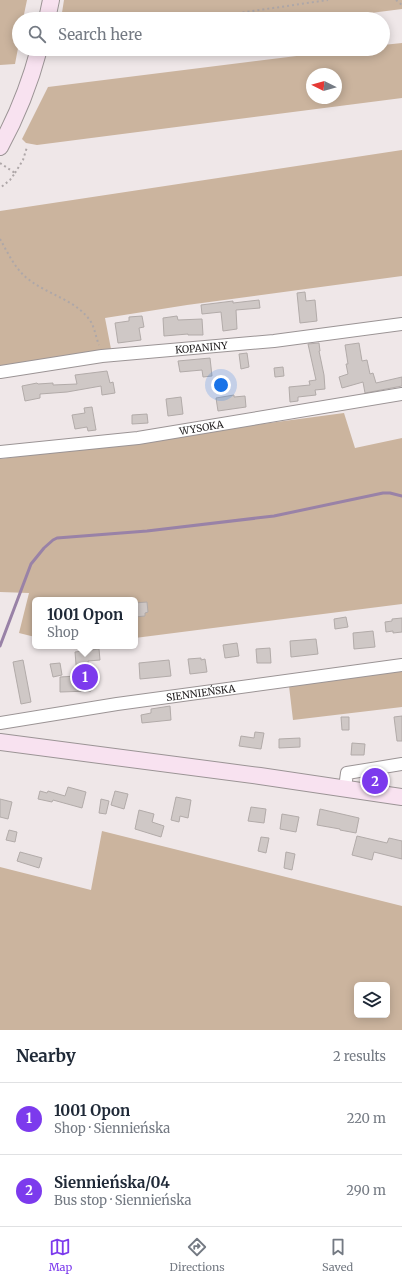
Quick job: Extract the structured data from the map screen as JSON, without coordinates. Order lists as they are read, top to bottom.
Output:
{
  "streets": {
    "street": ["KOPANINY", "WYSOKA", "SIENNIEŃSKA"]
  },
  "north": "left",
  "page": {
    "search": "Search here",
    "popup": ["1001 Opon", "Shop"],
    "pins": ["1", "2"],
    "heading": ["Nearby", "2 results"],
    "list": [
      {
        "mark": "1",
        "name": "1001 Opon",
        "note": "Shop · Siennieńska",
        "value": "220 m"
      },
      {
        "mark": "2",
        "name": "Siennieńska/04",
        "note": "Bus stop · Siennieńska",
        "value": "290 m"
      }
    ],
    "nav": ["Map", "Directions", "Saved"]
  }
}
